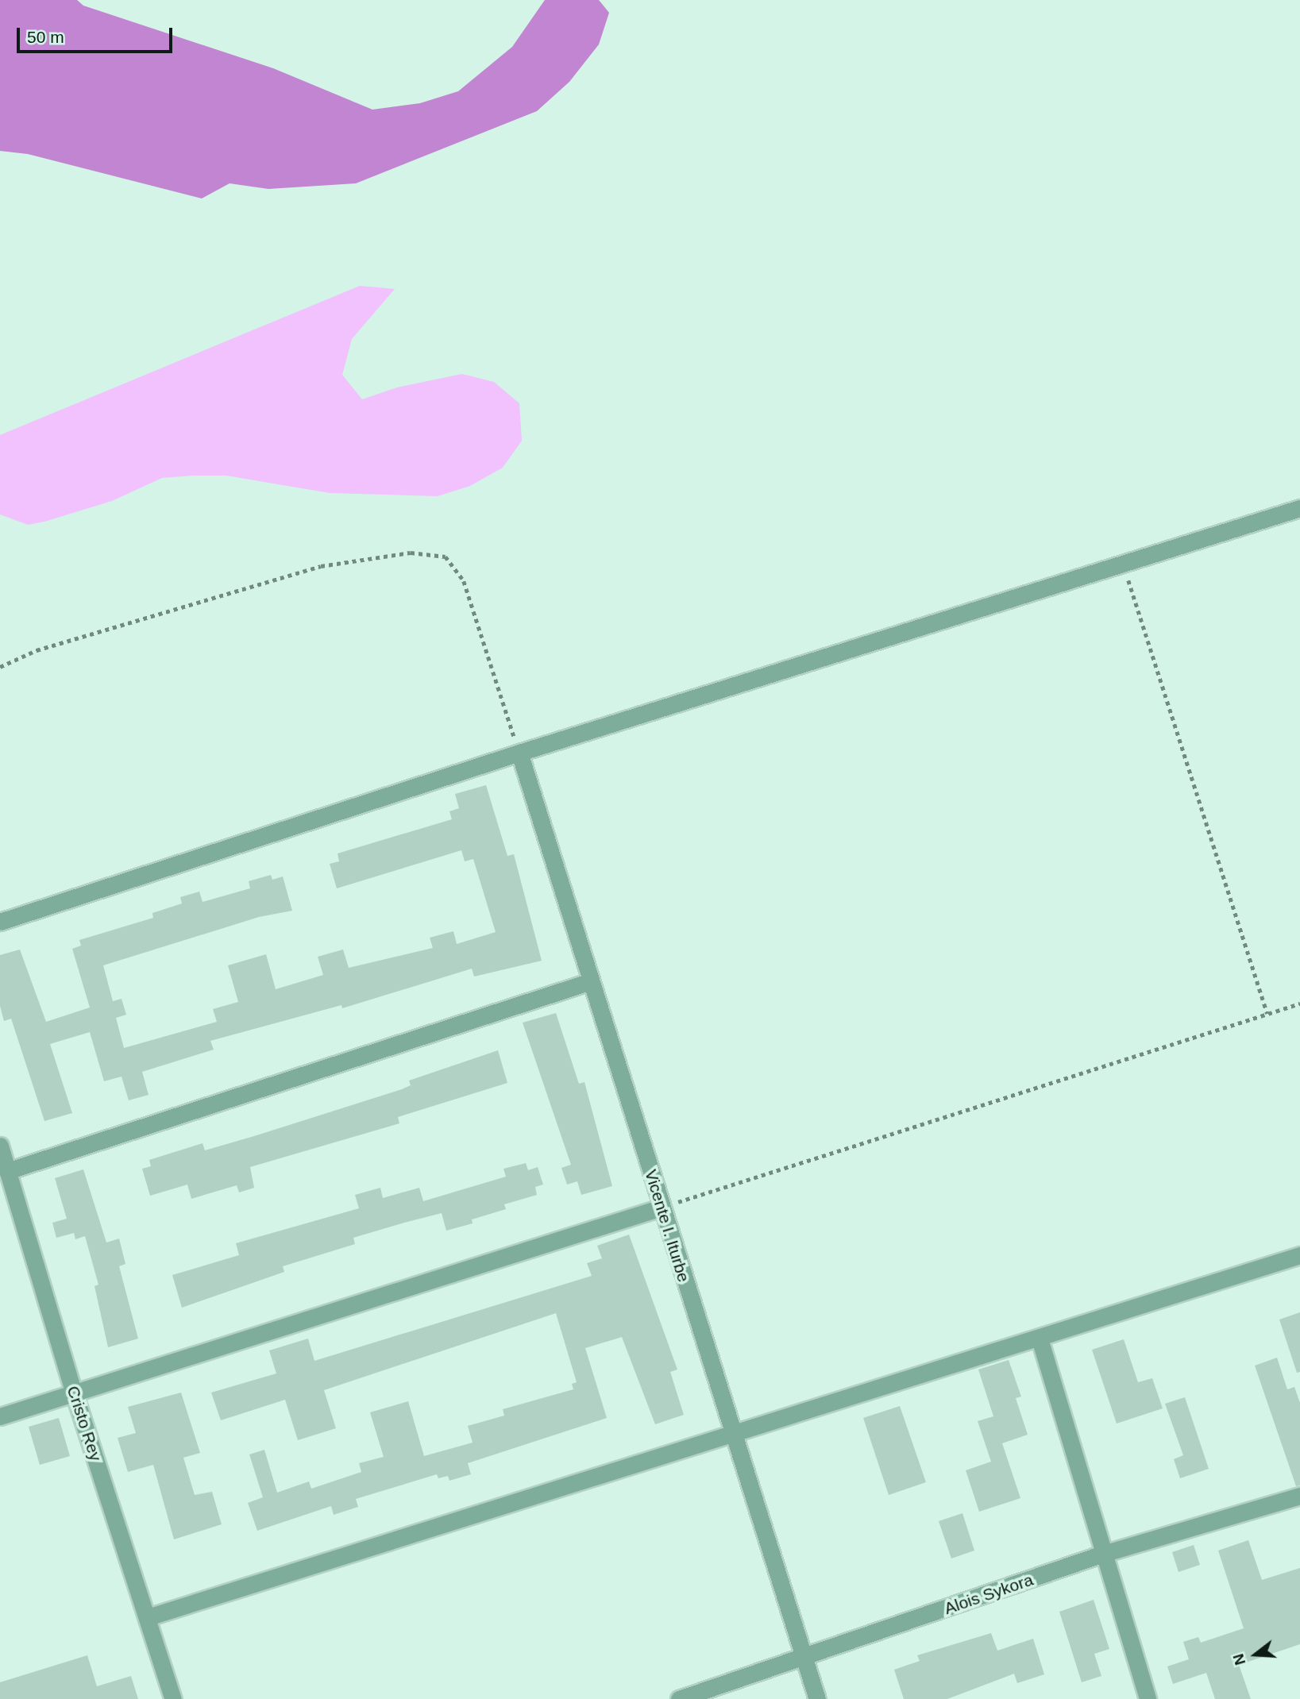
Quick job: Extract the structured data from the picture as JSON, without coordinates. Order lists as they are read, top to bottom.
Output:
{
  "streets": {
    "street": ["Vicente I. Iturbe", "Cristo Rey", "Alois Sykora"]
  },
  "crossings": [
    ["Vicente I. Iturbe", "Alois Sykora"]
  ],
  "scale_bar": "50 m",
  "north": "left"
}
